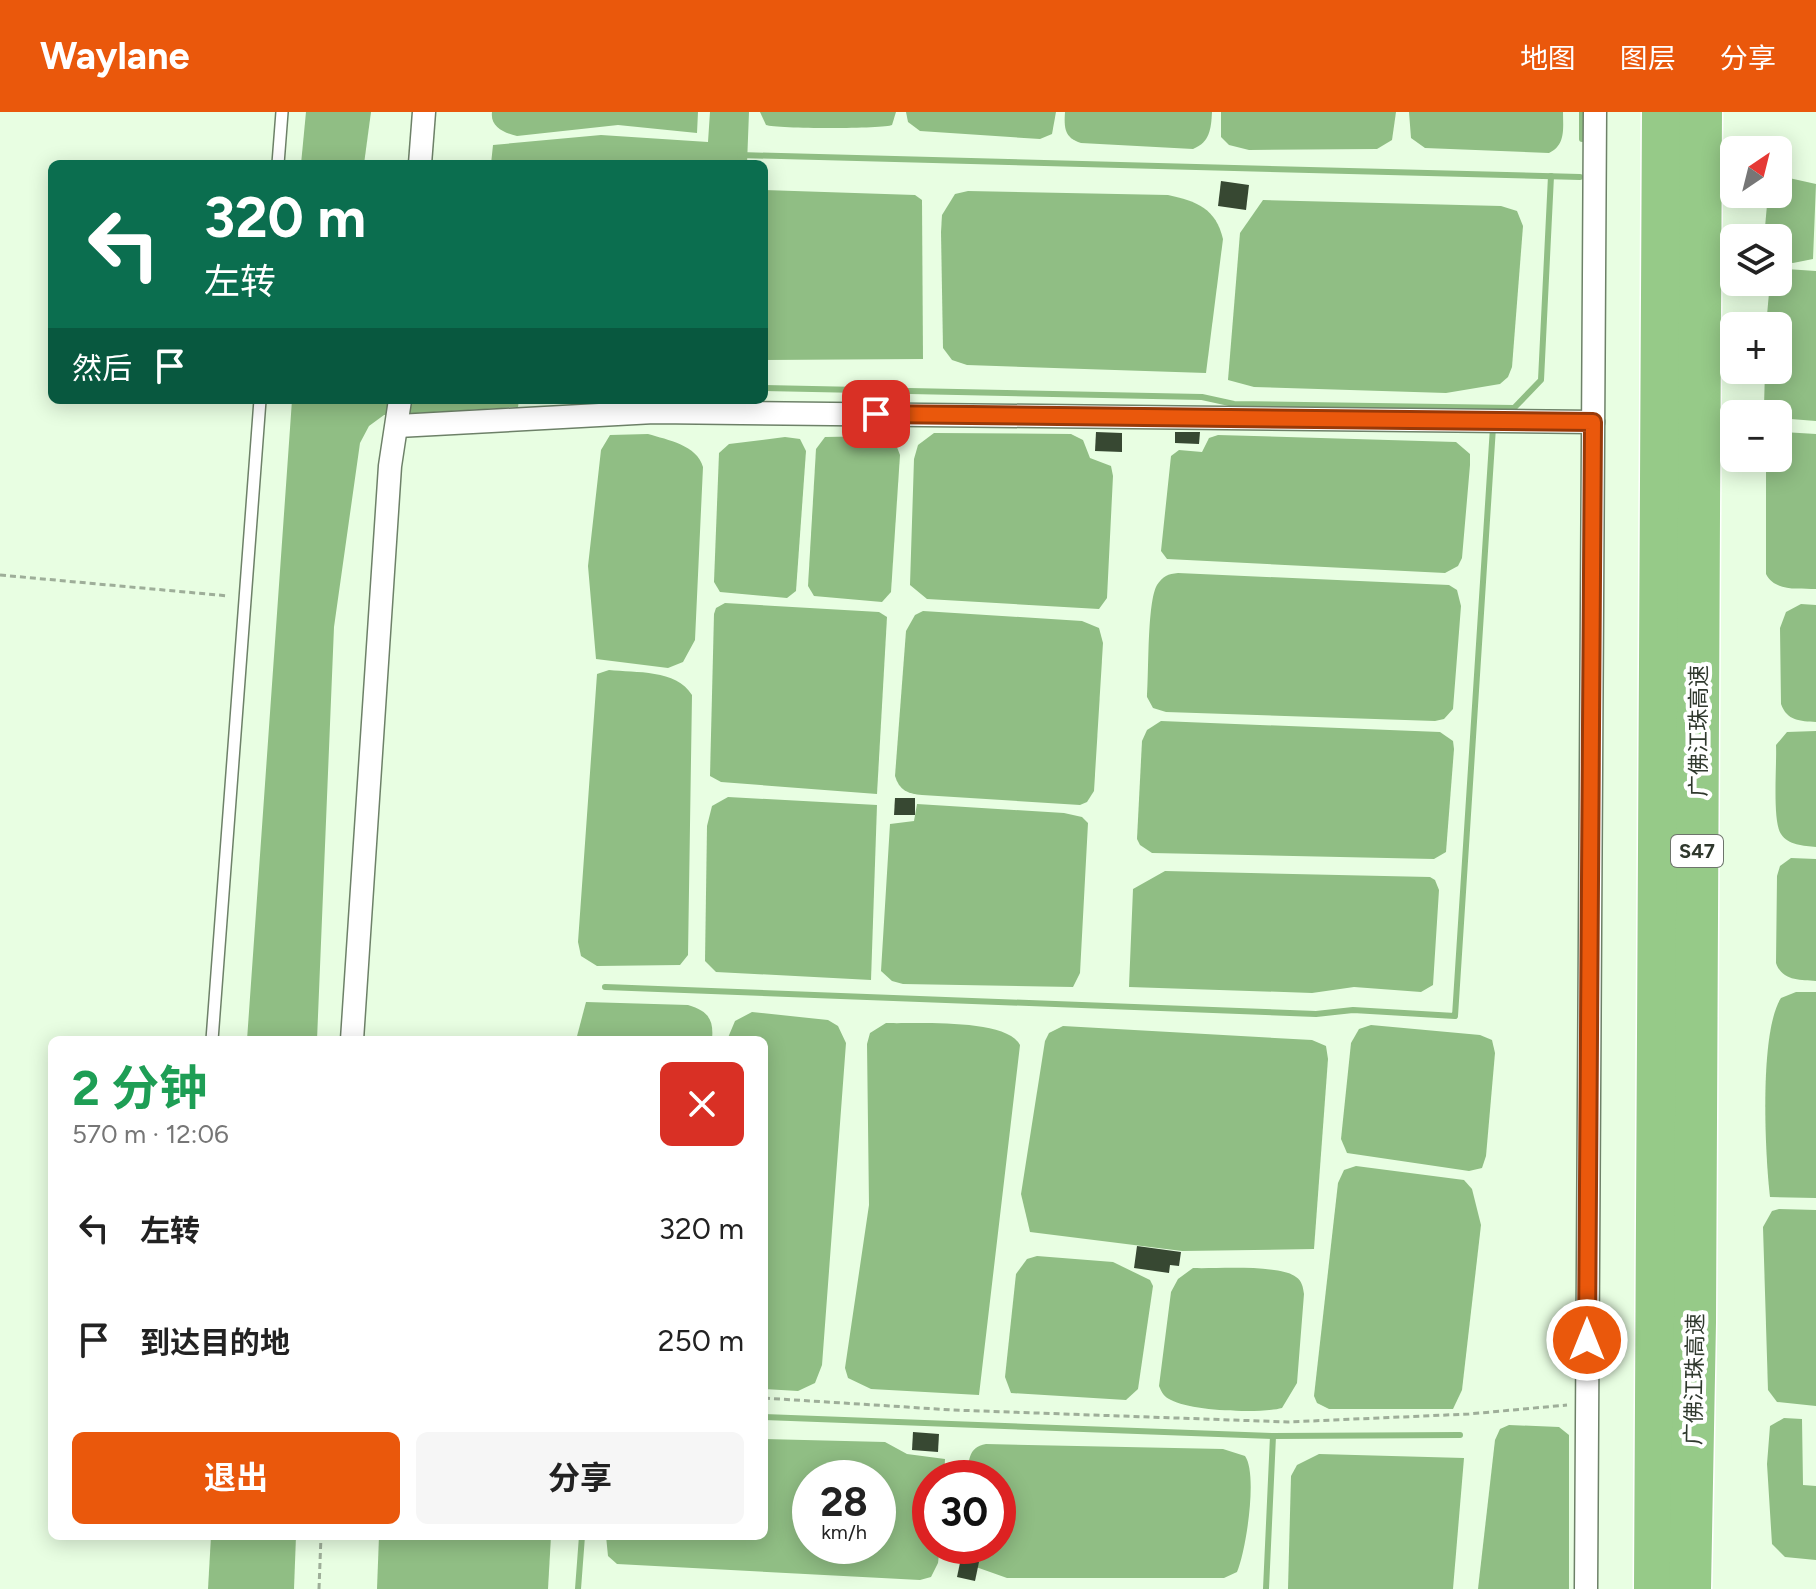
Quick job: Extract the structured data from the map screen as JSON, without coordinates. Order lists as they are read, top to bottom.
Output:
{
  "streets": {
    "highway": ["广佛江珠高速", "S47"]
  },
  "north": "top right",
  "page": {
    "header": "Waylane",
    "nav": ["地图", "图层", "分享"],
    "map_buttons": ["+", "−"],
    "turn": ["320 m", "左转"],
    "then": "然后",
    "heading": ["2 分钟", "570 m · 12:06"],
    "list": [
      {
        "name": "左转",
        "value": "320 m"
      },
      {
        "name": "到达目的地",
        "value": "250 m"
      }
    ],
    "buttons": ["退出", "分享"],
    "speed": "28 km/h",
    "limit": "30"
  }
}
